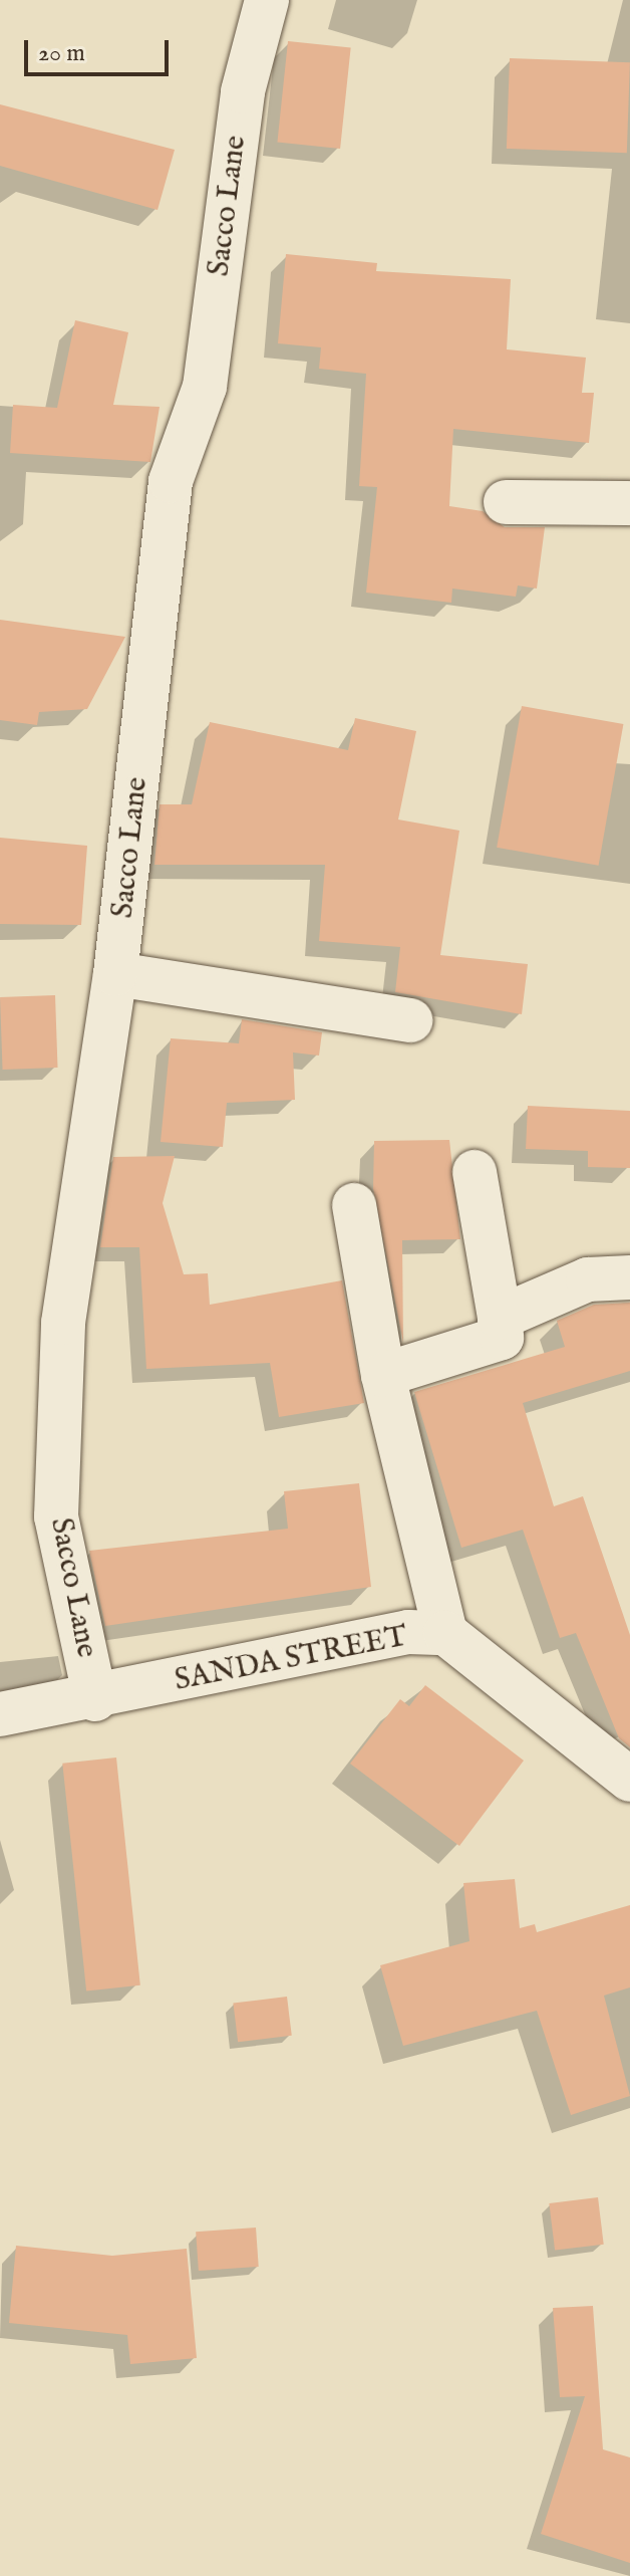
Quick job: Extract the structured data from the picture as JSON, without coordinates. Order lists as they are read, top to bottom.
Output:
{
  "streets": {
    "street": ["Sacco Lane", "SANDA STREET"]
  },
  "crossings": [
    ["Sacco Lane", "SANDA STREET"]
  ],
  "scale_bar": "20 m"
}
